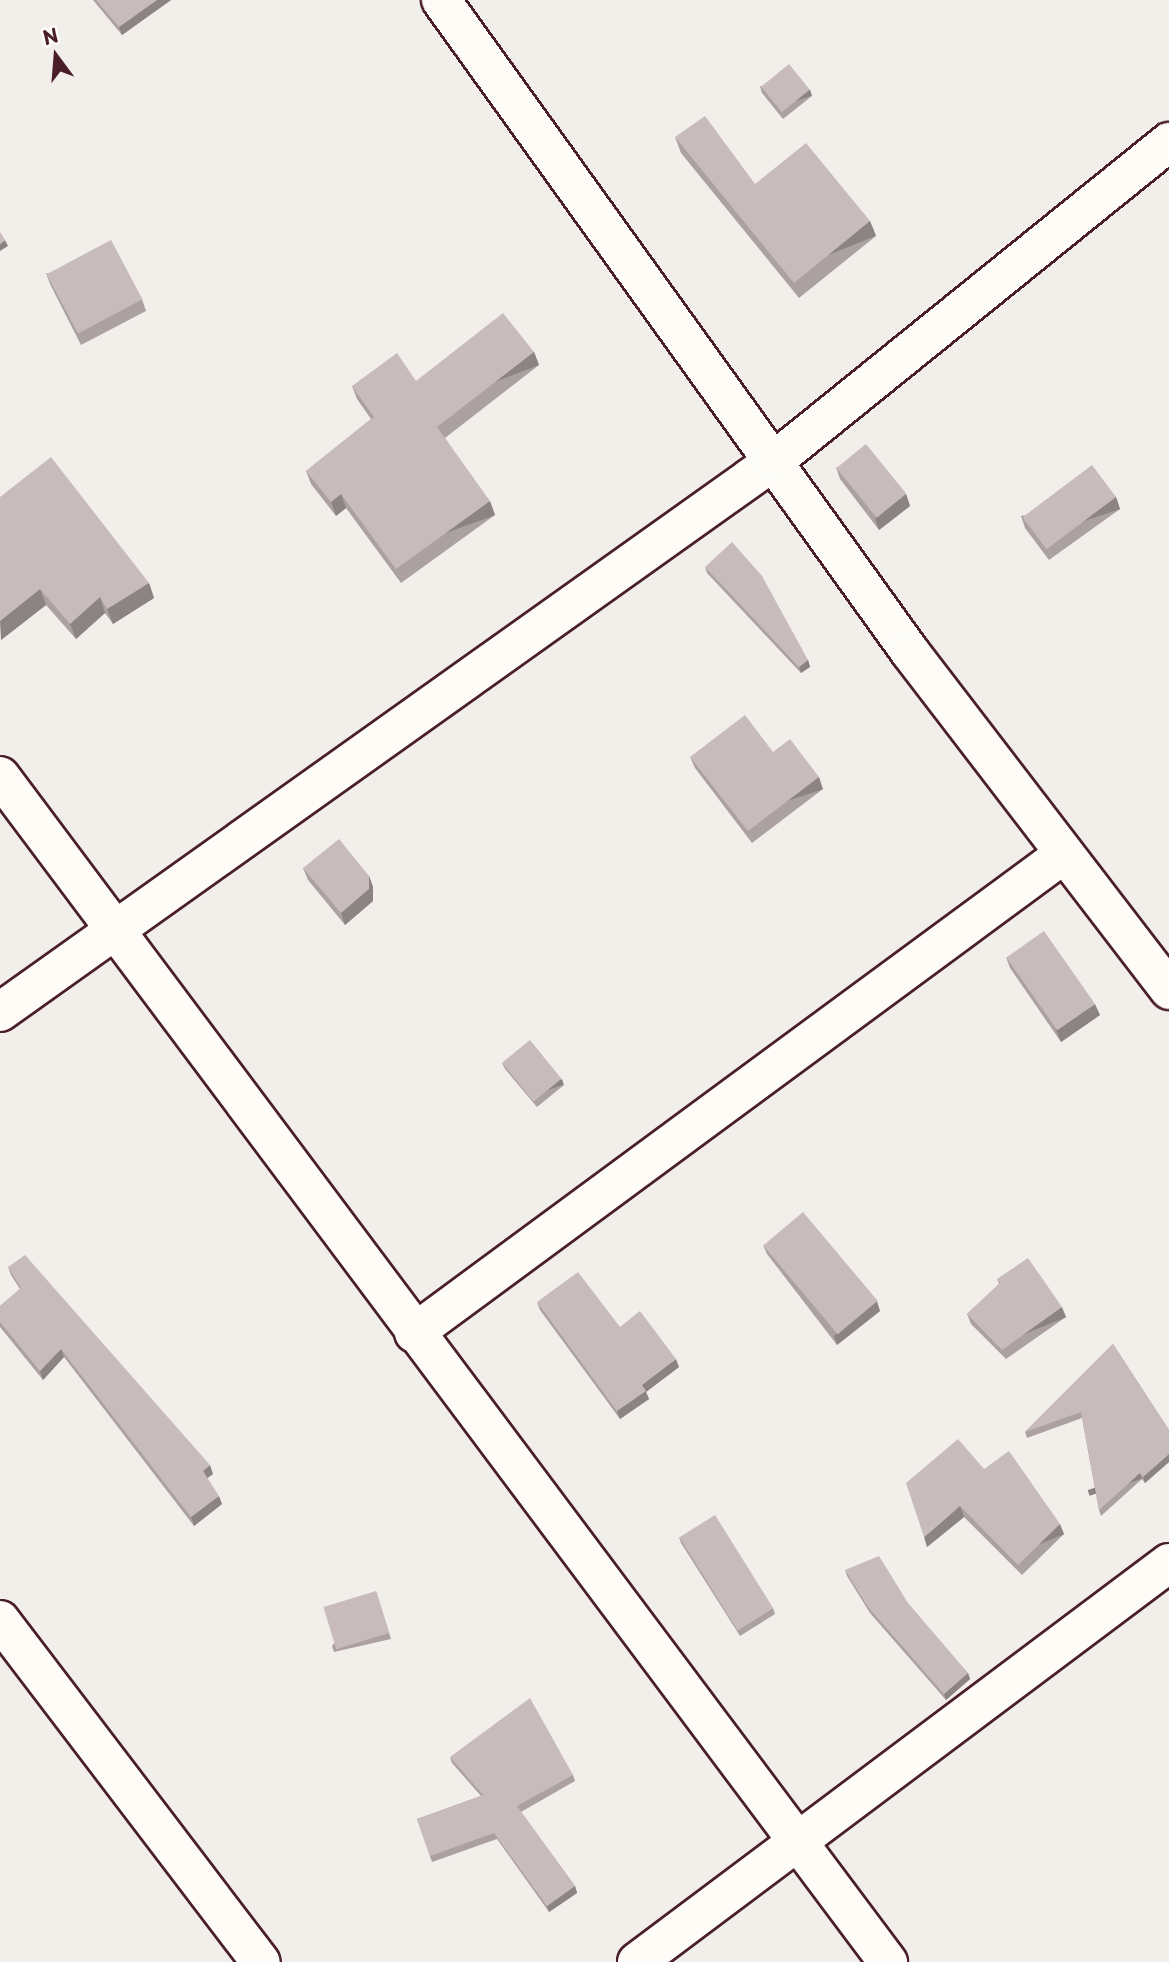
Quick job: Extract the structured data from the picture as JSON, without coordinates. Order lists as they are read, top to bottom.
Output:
{
  "north": "top"
}
